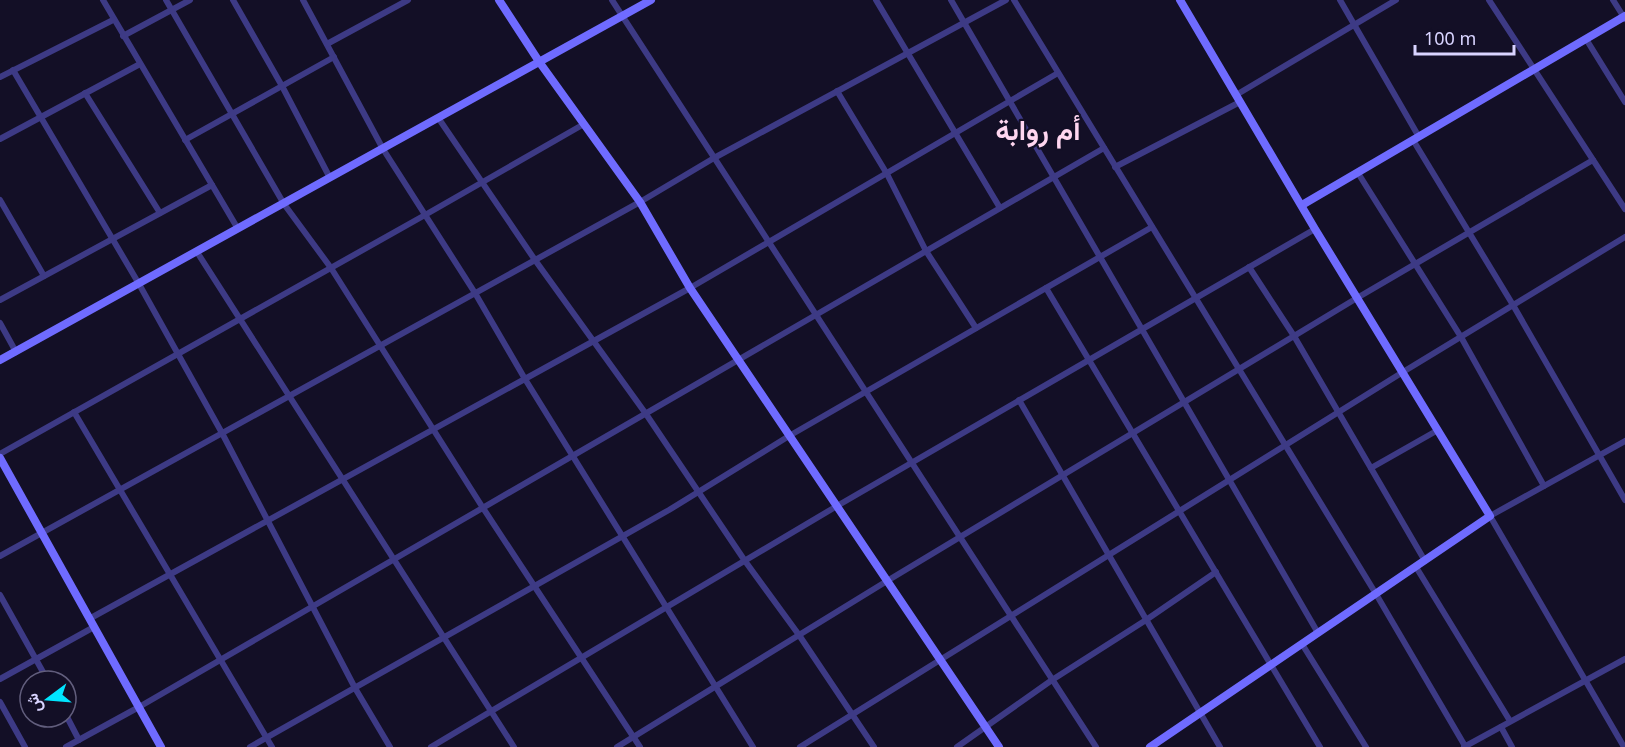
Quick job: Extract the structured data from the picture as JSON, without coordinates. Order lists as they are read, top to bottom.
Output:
{
  "districts": ["أم روابة"],
  "scale_bar": "100 m",
  "north": "left"
}
